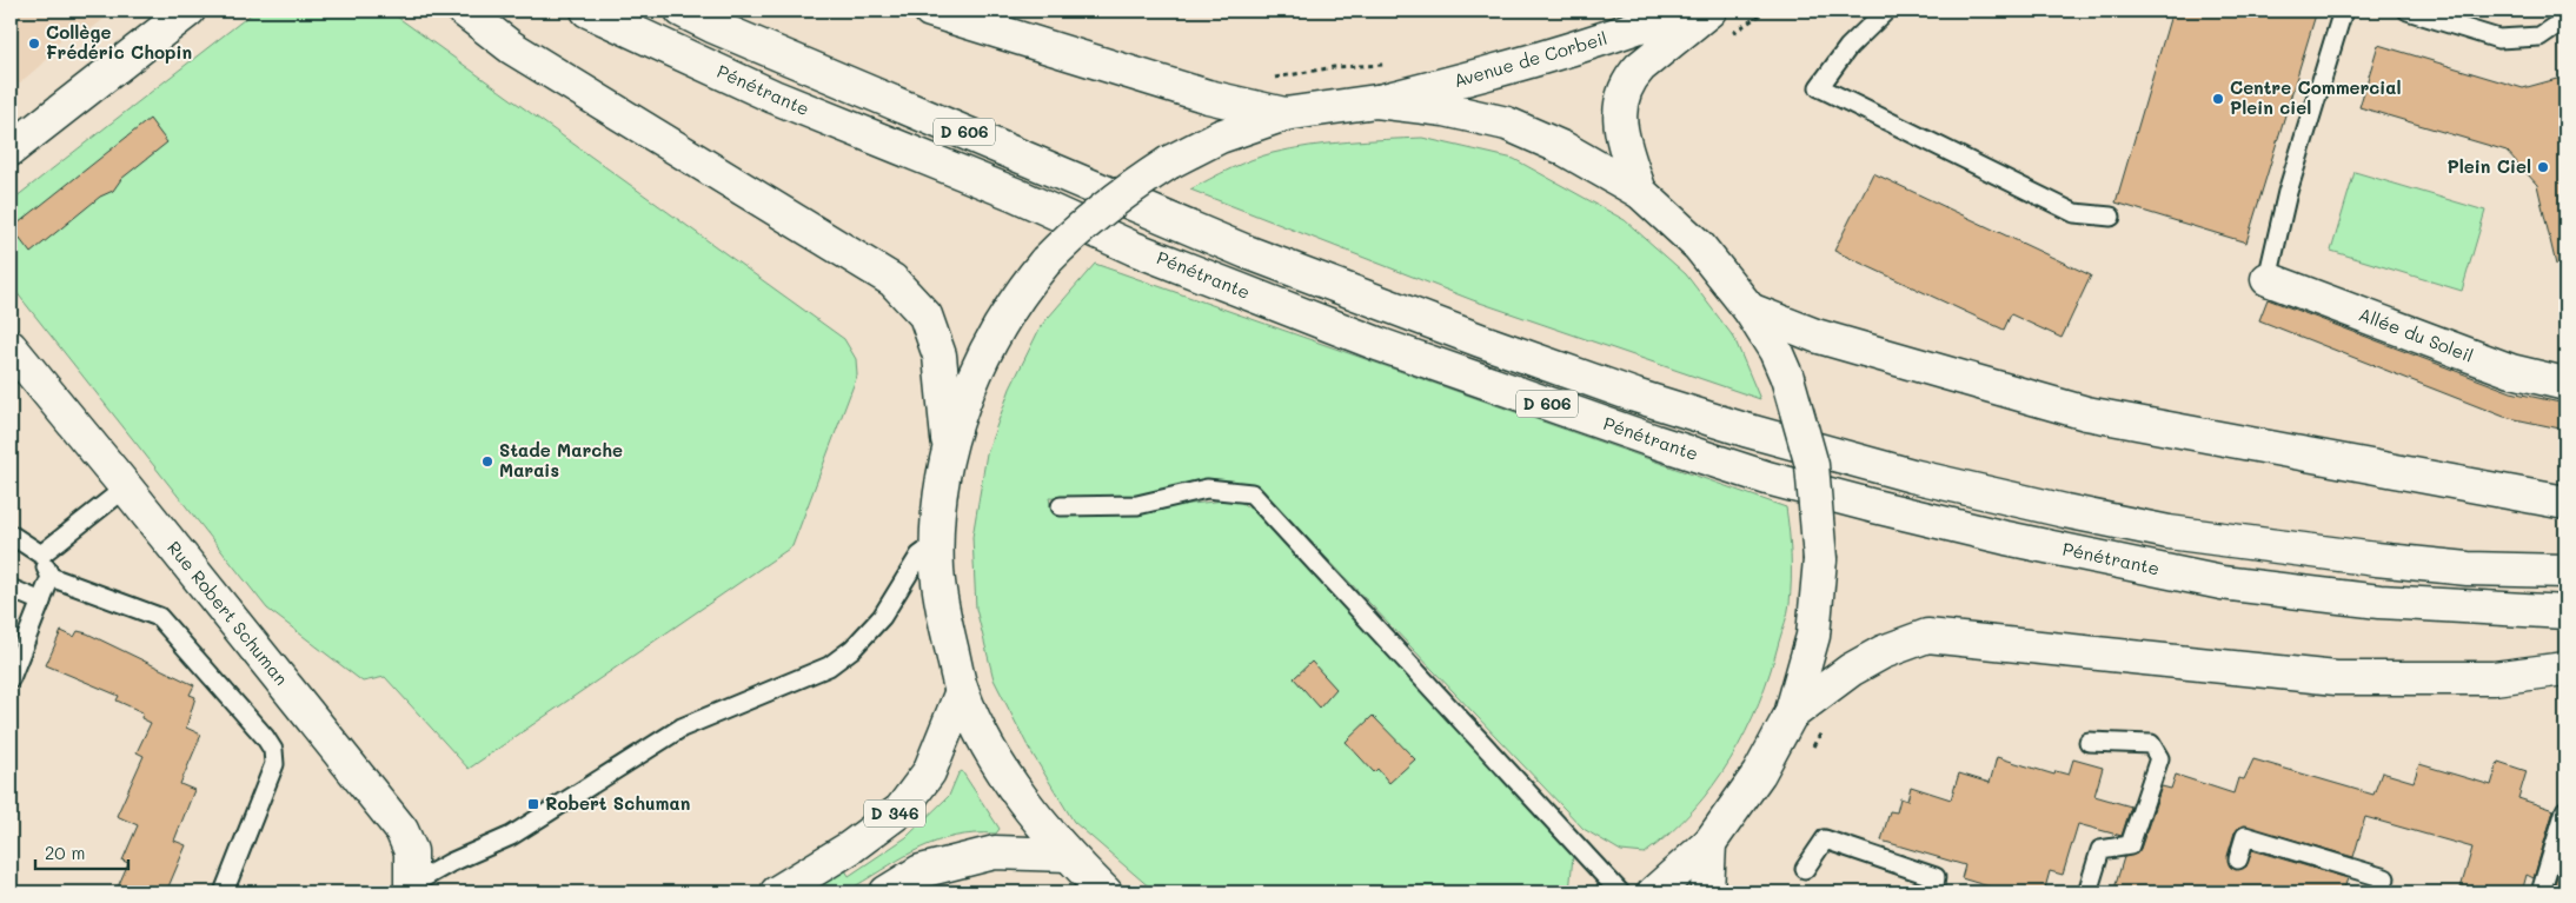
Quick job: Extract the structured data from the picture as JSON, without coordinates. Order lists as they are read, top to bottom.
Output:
{
  "streets": {
    "main road": [
      "Avenue de Corbeil",
      "Pénétrante",
      "D 606",
      "Allée du Soleil",
      "Rue Robert Schuman",
      "D 346"
    ]
  },
  "places": {
    "other": [
      "Collège Frédéric Chopin",
      "Centre Commercial Plein ciel",
      "Plein Ciel",
      "Stade Marche Marais"
    ],
    "transit": ["Robert Schuman"]
  },
  "scale_bar": "20 m"
}
